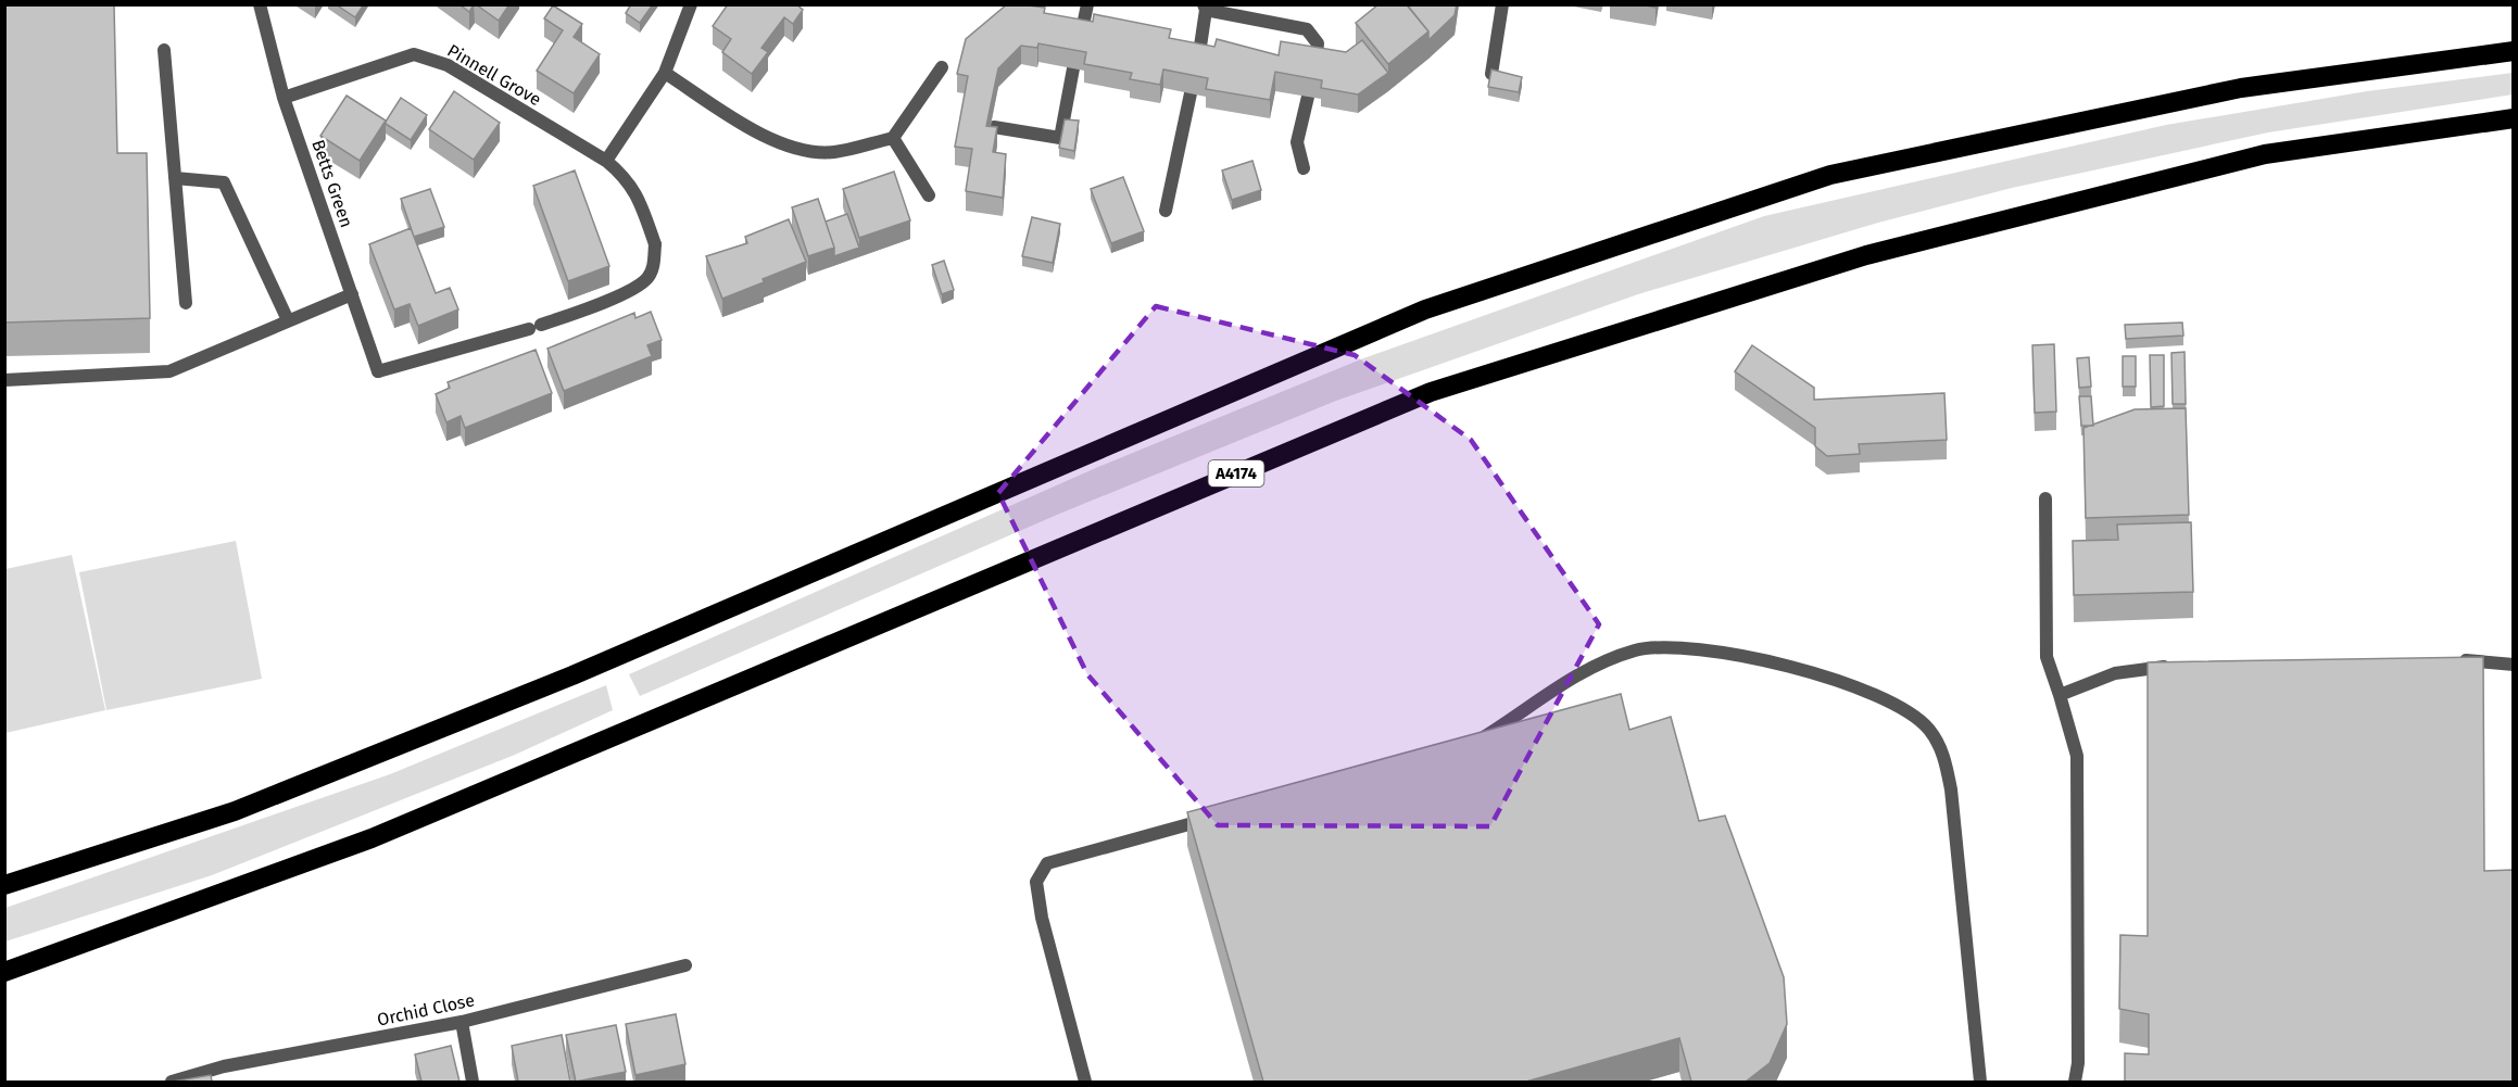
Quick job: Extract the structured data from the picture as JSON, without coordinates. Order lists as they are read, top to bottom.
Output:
{
  "streets": {
    "highway": ["A4174"],
    "street": ["Pinnell Grove", "Betts Green", "Orchid Close"]
  },
  "crossings": [
    ["Pinnell Grove", "Betts Green"]
  ]
}
